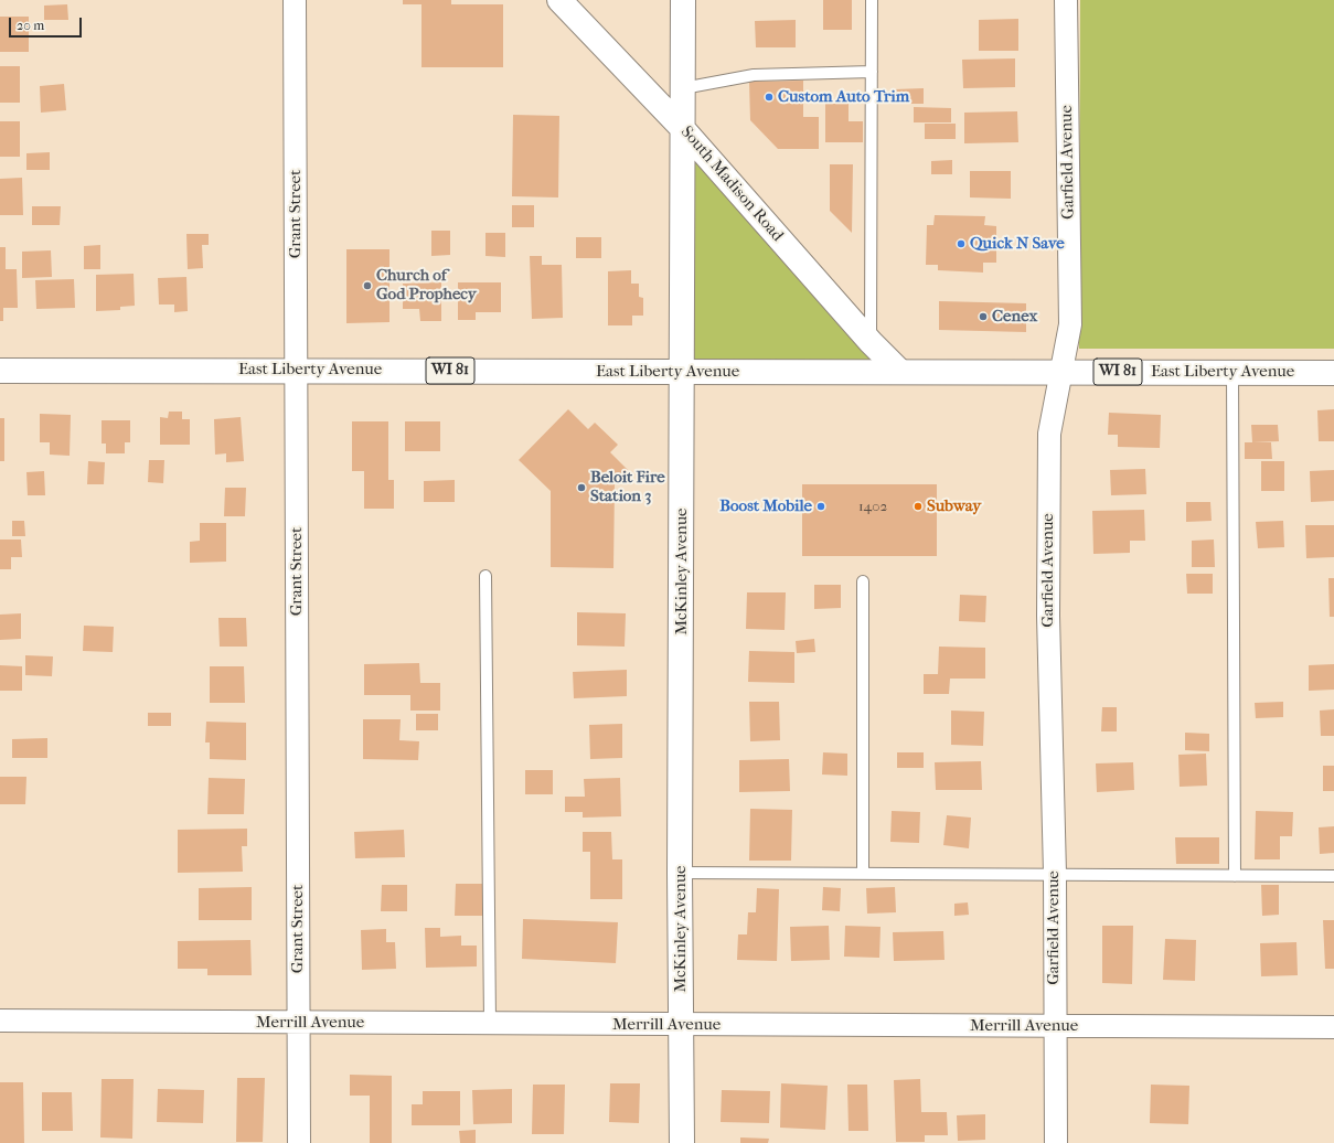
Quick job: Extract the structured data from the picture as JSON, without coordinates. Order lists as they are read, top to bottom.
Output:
{
  "streets": {
    "main road": [
      "South Madison Road",
      "East Liberty Avenue",
      "WI 81",
      "McKinley Avenue"
    ],
    "street": ["Garfield Avenue", "Grant Street", "Merrill Avenue"]
  },
  "crossings": [
    ["Garfield Avenue", "East Liberty Avenue"],
    ["Garfield Avenue", "Merrill Avenue"],
    ["South Madison Road", "East Liberty Avenue"],
    ["South Madison Road", "McKinley Avenue"],
    ["Grant Street", "East Liberty Avenue"],
    ["Grant Street", "Merrill Avenue"],
    ["East Liberty Avenue", "McKinley Avenue"],
    ["McKinley Avenue", "Merrill Avenue"]
  ],
  "places": [
    "Custom Auto Trim",
    "Quick N Save",
    "Church of God Prophecy",
    "Cenex",
    "Beloit Fire Station 3",
    "Boost Mobile",
    "Subway"
  ],
  "house_numbers": ["1402"],
  "scale_bar": "20 m"
}
